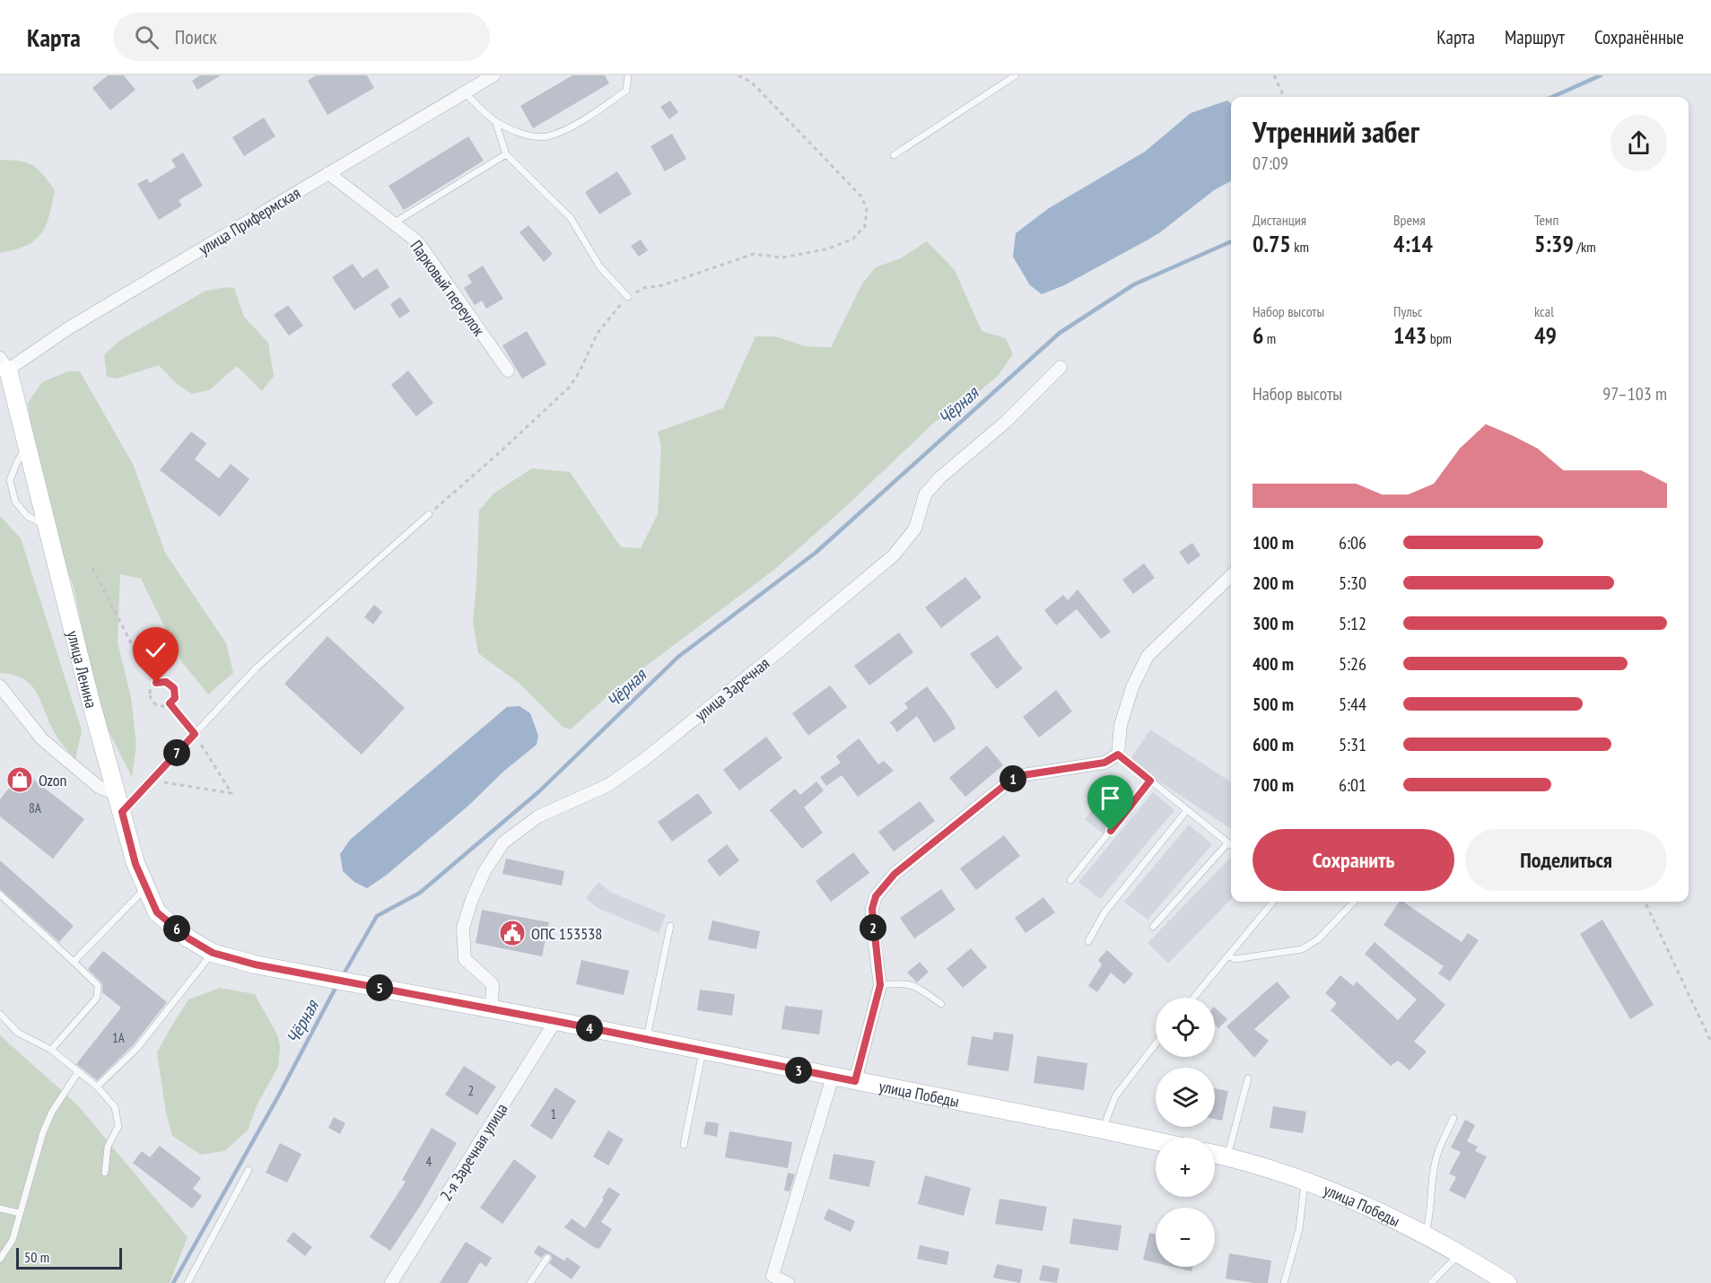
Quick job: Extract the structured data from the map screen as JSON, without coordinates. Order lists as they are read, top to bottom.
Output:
{
  "streets": {
    "street": [
      "улица Прифермская",
      "Парковый переулок",
      "улица Ленина",
      "улица Заречная",
      "улица Победы",
      "2-я Заречная улица"
    ]
  },
  "crossings": [
    ["улица Прифермская", "Парковый переулок"],
    ["улица Прифермская", "улица Ленина"],
    ["улица Ленина", "улица Победы"],
    ["улица Заречная", "улица Победы"],
    ["улица Победы", "2-я Заречная улица"]
  ],
  "water": ["Чёрная"],
  "places": {
    "shop": ["Ozon"],
    "public building": ["ОПС 153538"]
  },
  "house_numbers": [
    "8А",
    "1А",
    "2",
    "1",
    "4"
  ],
  "scale_bar": "50 m",
  "page": {
    "header": "Карта",
    "search": "Поиск",
    "nav": ["Карта", "Маршрут", "Сохранённые"],
    "heading": ["Утренний забег", "07:09"],
    "stats": [
      ["Дистанция", "0.75 km"],
      ["Время", "4:14"],
      ["Темп", "5:39 /km"],
      ["Набор высоты", "6 m"],
      ["Пульс", "143 bpm"],
      ["kcal", "49"]
    ],
    "chart": ["Набор высоты", "97–103 m"],
    "list": [
      {
        "name": "100 m",
        "note": "6:06"
      },
      {
        "name": "200 m",
        "note": "5:30"
      },
      {
        "name": "300 m",
        "note": "5:12"
      },
      {
        "name": "400 m",
        "note": "5:26"
      },
      {
        "name": "500 m",
        "note": "5:44"
      },
      {
        "name": "600 m",
        "note": "5:31"
      },
      {
        "name": "700 m",
        "note": "6:01"
      }
    ],
    "pins": [
      "7",
      "1",
      "2",
      "6",
      "5",
      "4",
      "3"
    ],
    "buttons": ["Сохранить", "Поделиться"],
    "map_buttons": ["+", "−"],
    "scale": "50 m"
  }
}
